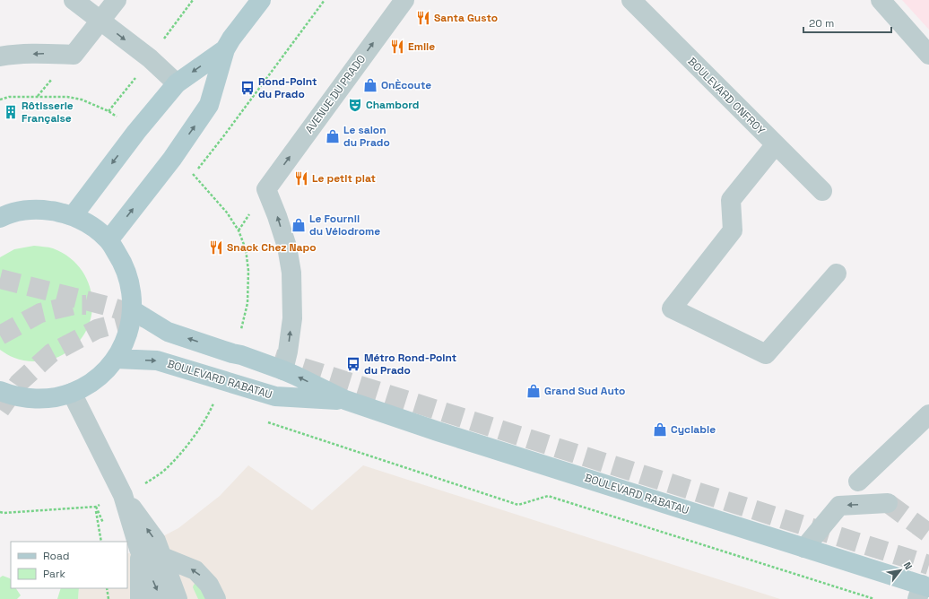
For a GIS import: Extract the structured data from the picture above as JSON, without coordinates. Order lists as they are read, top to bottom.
{
  "streets": {
    "main road": ["BOULEVARD RABATAU"],
    "street": ["AVENUE DU PRADO", "BOULEVARD ONFROY"]
  },
  "crossings": [
    ["AVENUE DU PRADO", "BOULEVARD RABATAU"]
  ],
  "one_way": ["AVENUE DU PRADO"],
  "places": {
    "restaurant": [
      "Santa Gusto",
      "Emile",
      "Le petit plat",
      "Snack Chez Napo"
    ],
    "shop": [
      "OnÈcoute",
      "Le salon du Prado",
      "Le Fournil du Vélodrome",
      "Grand Sud Auto",
      "Cyclable"
    ],
    "bus stop": ["Rond-Point du Prado", "Métro Rond-Point du Prado"],
    "theatre": ["Chambord"],
    "building": ["Rôtisserie Française"]
  },
  "legend": ["Road", "Park"],
  "scale_bar": "20 m",
  "north": "top right"
}
